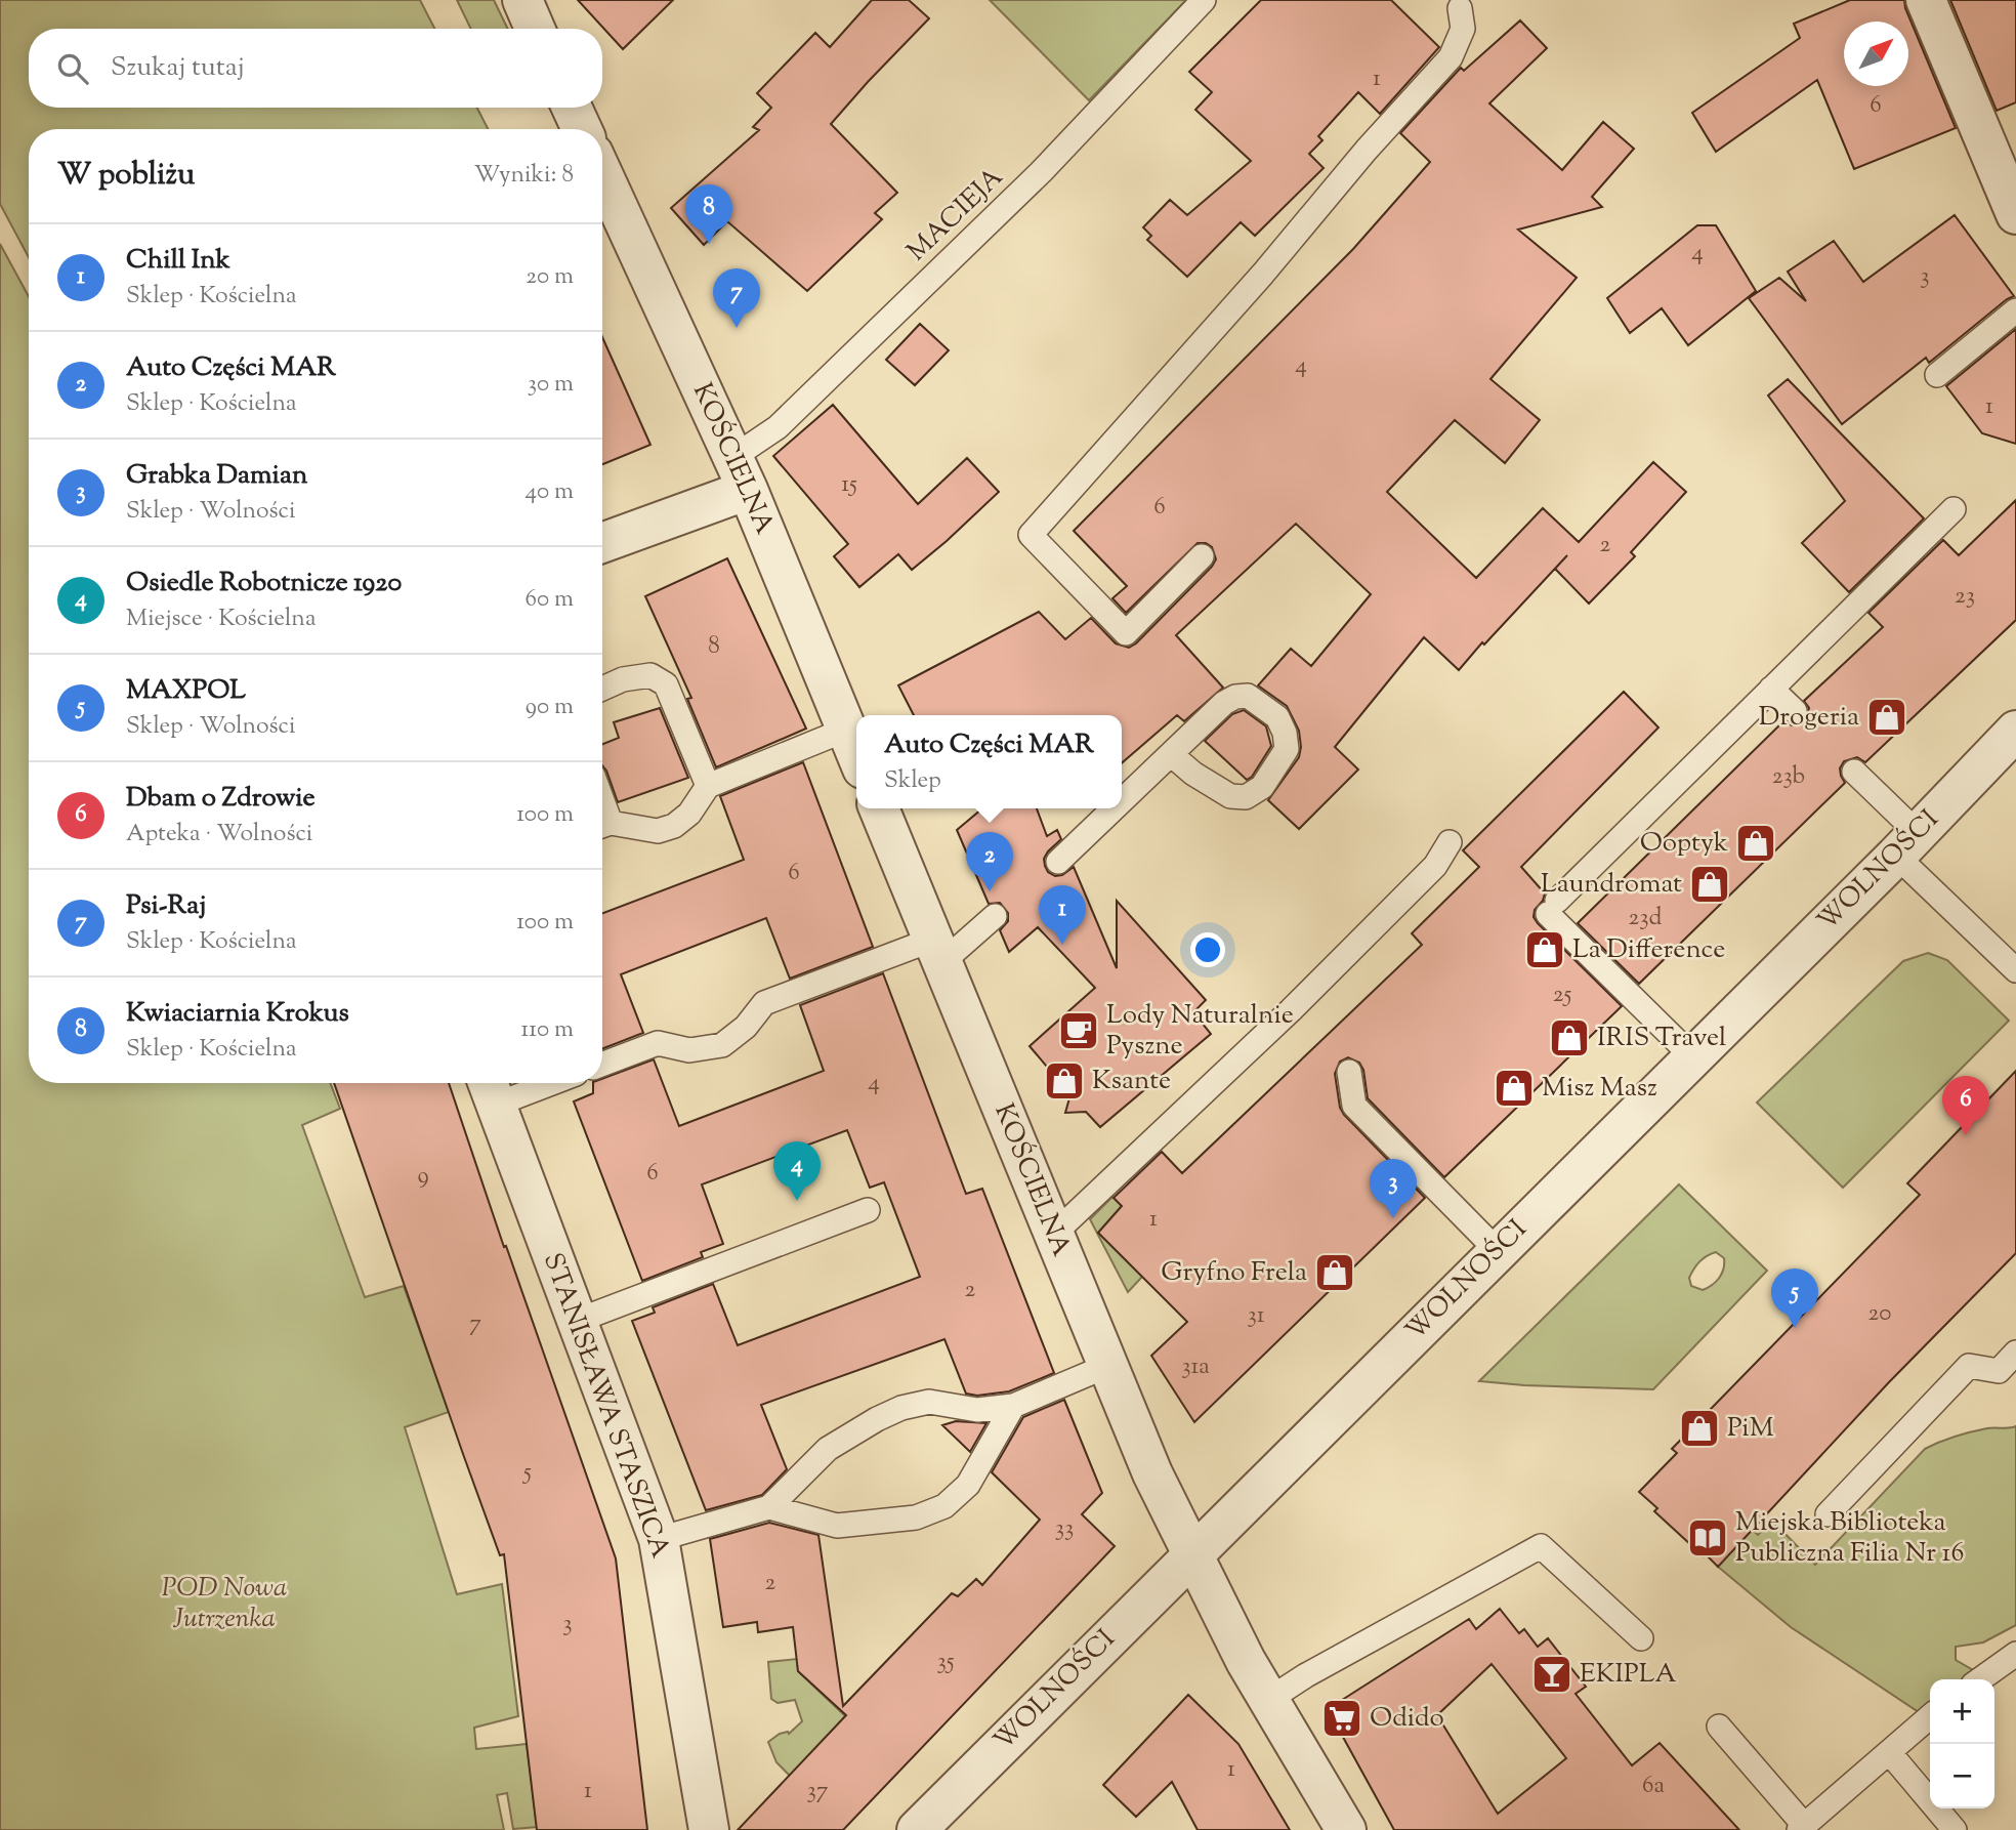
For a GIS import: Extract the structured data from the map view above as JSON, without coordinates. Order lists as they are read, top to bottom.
{
  "streets": {
    "street": ["KOŚCIELNA", "WOLNOŚCI", "STANISŁAWA STASZICA"],
    "lane": ["MACIEJA"]
  },
  "crossings": [
    ["MACIEJA", "KOŚCIELNA"],
    ["KOŚCIELNA", "WOLNOŚCI"]
  ],
  "parks": ["POD Nowa Jutrzenka"],
  "places": {
    "shop": [
      "Drogeria",
      "Ooptyk",
      "Laundromat",
      "La Difference",
      "IRIS Travel",
      "Ksante",
      "Misz Masz",
      "Gryfno Frela",
      "PiM"
    ],
    "cafe": ["Lody Naturalnie Pyszne"],
    "library": ["Miejska Biblioteka Publiczna Filia Nr 16"],
    "bar": ["EKIPLA"],
    "supermarket": ["Odido"]
  },
  "house_numbers": [
    "1",
    "6",
    "4",
    "3",
    "4",
    "1",
    "15",
    "6",
    "2",
    "23",
    "8",
    "23b",
    "6",
    "23d",
    "25",
    "4",
    "6",
    "9",
    "1",
    "2",
    "20",
    "31",
    "7",
    "31a",
    "5",
    "33",
    "2",
    "3",
    "35",
    "1",
    "6a",
    "1",
    "37"
  ],
  "north": "top right",
  "page": {
    "search": "Szukaj tutaj",
    "heading": ["W pobliżu", "Wyniki: 8"],
    "pins": [
      "8",
      "7",
      "2",
      "1",
      "6",
      "4",
      "3",
      "5"
    ],
    "list": [
      {
        "mark": "1",
        "name": "Chill Ink",
        "note": "Sklep · Kościelna",
        "value": "20 m"
      },
      {
        "mark": "2",
        "name": "Auto Części MAR",
        "note": "Sklep · Kościelna",
        "value": "30 m"
      },
      {
        "mark": "3",
        "name": "Grabka Damian",
        "note": "Sklep · Wolności",
        "value": "40 m"
      },
      {
        "mark": "4",
        "name": "Osiedle Robotnicze 1920",
        "note": "Miejsce · Kościelna",
        "value": "60 m"
      },
      {
        "mark": "5",
        "name": "MAXPOL",
        "note": "Sklep · Wolności",
        "value": "90 m"
      },
      {
        "mark": "6",
        "name": "Dbam o Zdrowie",
        "note": "Apteka · Wolności",
        "value": "100 m"
      },
      {
        "mark": "7",
        "name": "Psi-Raj",
        "note": "Sklep · Kościelna",
        "value": "100 m"
      },
      {
        "mark": "8",
        "name": "Kwiaciarnia Krokus",
        "note": "Sklep · Kościelna",
        "value": "110 m"
      }
    ],
    "popup": ["Auto Części MAR", "Sklep"],
    "map_buttons": ["+", "−"]
  }
}
